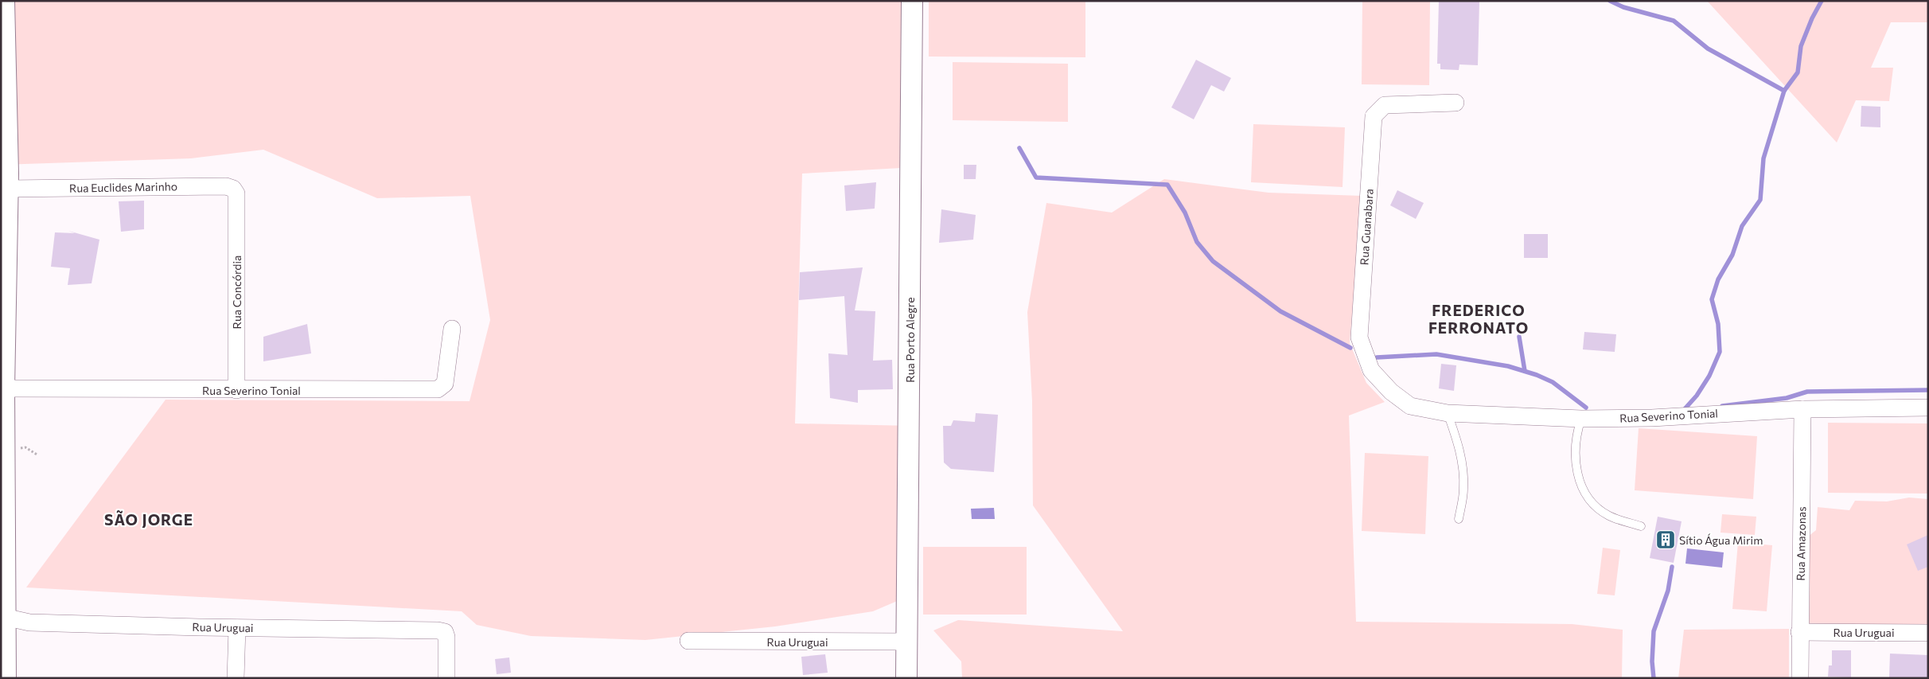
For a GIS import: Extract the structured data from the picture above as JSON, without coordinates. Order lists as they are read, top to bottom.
{
  "streets": {
    "street": [
      "Rua Euclides Marinho",
      "Rua Guanabara",
      "Rua Concórdia",
      "Rua Porto Alegre",
      "Rua Severino Tonial",
      "Rua Amazonas",
      "Rua Uruguai"
    ]
  },
  "crossings": [
    ["Rua Euclides Marinho", "Rua Concórdia"],
    ["Rua Guanabara", "Rua Severino Tonial"],
    ["Rua Concórdia", "Rua Severino Tonial"],
    ["Rua Porto Alegre", "Rua Uruguai"],
    ["Rua Severino Tonial", "Rua Amazonas"],
    ["Rua Amazonas", "Rua Uruguai"]
  ],
  "districts": ["FREDERICO FERRONATO", "SÃO JORGE"],
  "places": {
    "building": ["Sítio Água Mirim"]
  }
}
